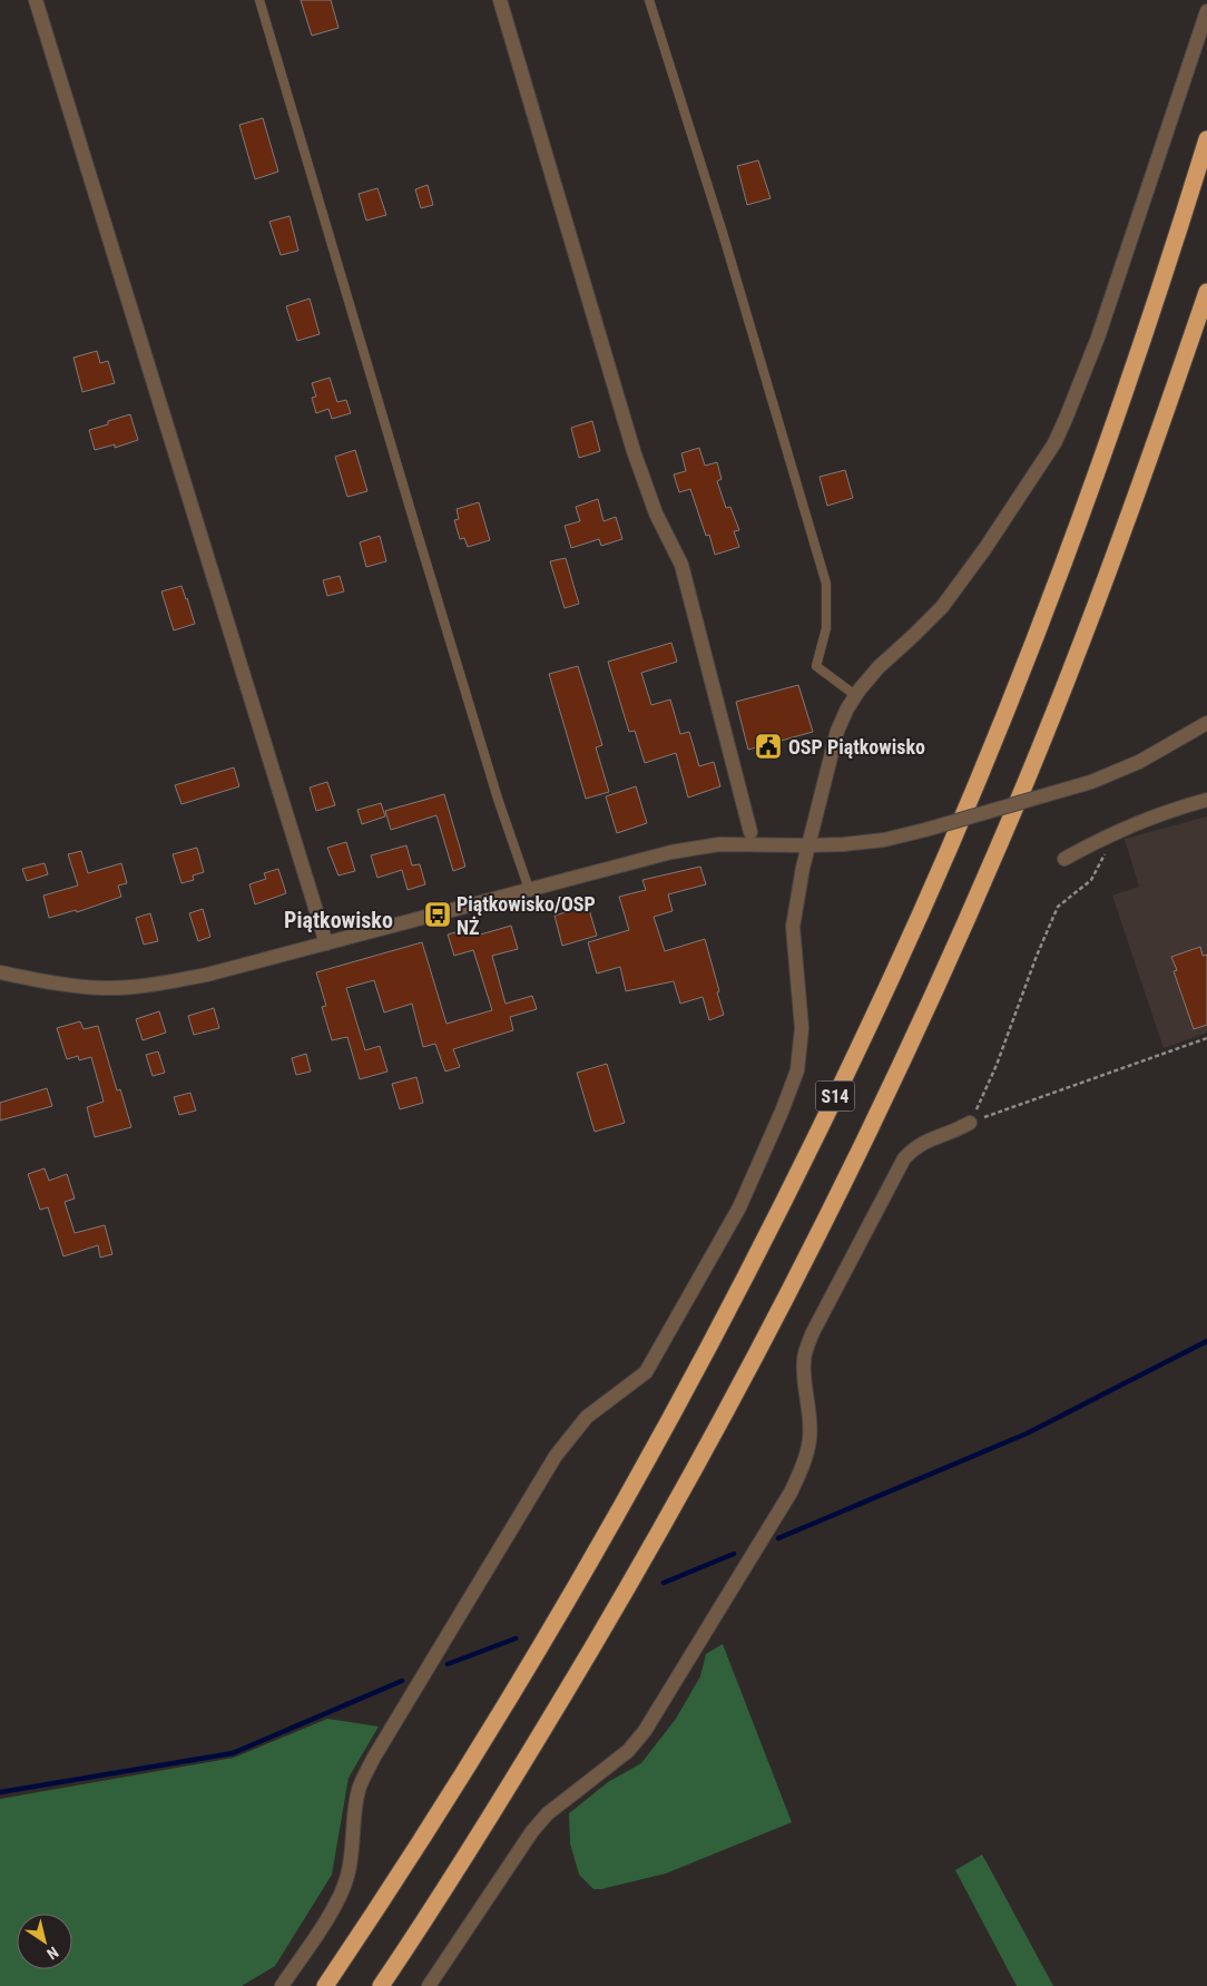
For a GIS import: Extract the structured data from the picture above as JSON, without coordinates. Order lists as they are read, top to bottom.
{
  "streets": {
    "highway": ["S14"]
  },
  "districts": ["Piątkowisko"],
  "places": {
    "public building": ["OSP Piątkowisko"],
    "bus stop": ["Piątkowisko/OSP NŻ"]
  },
  "north": "bottom right"
}
